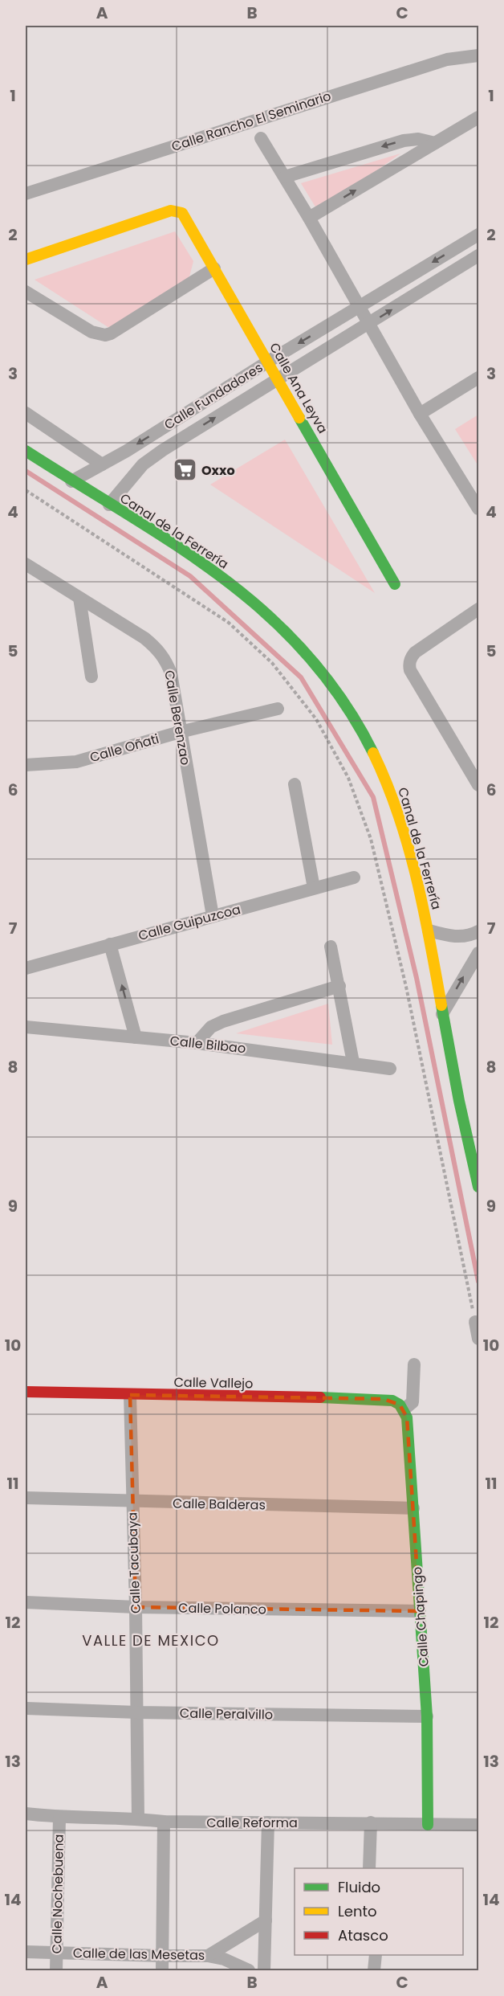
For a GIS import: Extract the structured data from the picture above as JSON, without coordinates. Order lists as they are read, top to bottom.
{
  "streets": {
    "street": [
      "Calle Rancho El Seminario",
      "Calle Ana Leyva",
      "Calle Fundadores",
      "Canal de la Ferrería",
      "Calle Berenzao",
      "Calle Oñati",
      "Calle Guipuzcoa",
      "Calle Bilbao",
      "Calle Vallejo",
      "Calle Balderas",
      "Calle Tacubaya",
      "Calle Polanco",
      "Calle Chapingo",
      "Calle Peralvillo",
      "Calle Reforma",
      "Calle Nochebuena",
      "Calle de las Mesetas"
    ]
  },
  "crossings": [
    ["Calle Ana Leyva", "Calle Fundadores"],
    ["Calle Fundadores", "Canal de la Ferrería"],
    ["Calle Berenzao", "Calle Oñati"],
    ["Calle Berenzao", "Calle Guipuzcoa"],
    ["Calle Vallejo", "Calle Tacubaya"],
    ["Calle Vallejo", "Calle Chapingo"],
    ["Calle Balderas", "Calle Tacubaya"],
    ["Calle Balderas", "Calle Chapingo"],
    ["Calle Tacubaya", "Calle Polanco"],
    ["Calle Tacubaya", "Calle Peralvillo"],
    ["Calle Tacubaya", "Calle Reforma"],
    ["Calle Polanco", "Calle Chapingo"],
    ["Calle Chapingo", "Calle Peralvillo"],
    ["Calle Chapingo", "Calle Reforma"],
    ["Calle Reforma", "Calle Nochebuena"],
    ["Calle Nochebuena", "Calle de las Mesetas"]
  ],
  "districts": ["VALLE DE MEXICO"],
  "places": {
    "supermarket": ["Oxxo"]
  },
  "legend": ["Fluido", "Lento", "Atasco"],
  "grid": {
    "columns": ["A", "B", "C"],
    "rows": [
      "1",
      "2",
      "3",
      "4",
      "5",
      "6",
      "7",
      "8",
      "9",
      "10",
      "11",
      "12",
      "13",
      "14"
    ]
  }
}
